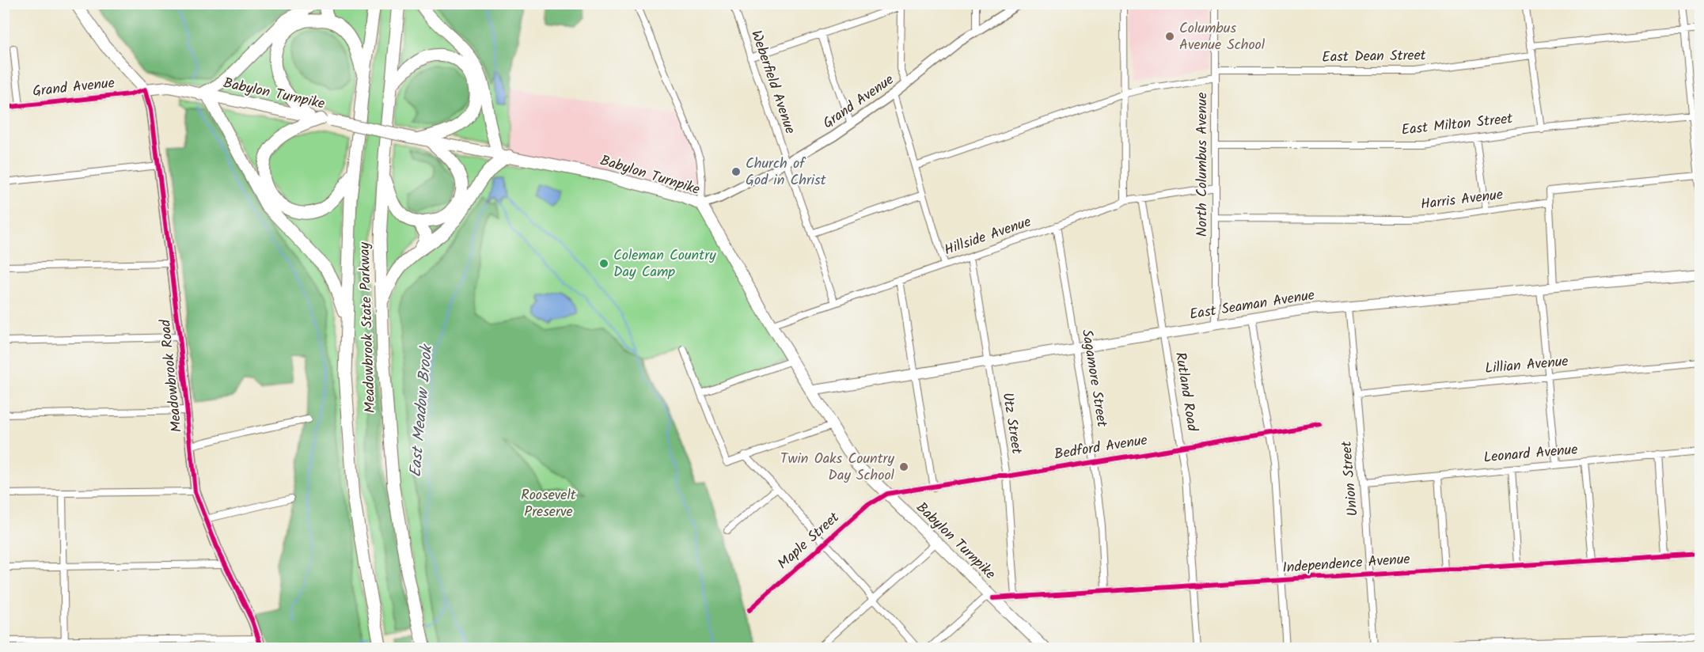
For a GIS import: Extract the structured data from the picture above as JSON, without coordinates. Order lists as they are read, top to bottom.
{
  "streets": {
    "highway": ["Meadowbrook State Parkway"],
    "main road": ["Babylon Turnpike", "East Seaman Avenue"],
    "street": [
      "East Dean Street",
      "Weberfield Avenue",
      "Grand Avenue",
      "East Milton Street",
      "North Columbus Avenue",
      "Harris Avenue",
      "Hillside Avenue",
      "Lillian Avenue",
      "Meadowbrook Road",
      "Sagamore Street",
      "Rutland Road",
      "Utz Street",
      "Bedford Avenue",
      "Leonard Avenue",
      "Union Street",
      "Maple Street",
      "Independence Avenue"
    ]
  },
  "crossings": [
    ["East Dean Street", "North Columbus Avenue"],
    ["Weberfield Avenue", "Grand Avenue"],
    ["Weberfield Avenue", "Hillside Avenue"],
    ["Grand Avenue", "Babylon Turnpike"],
    ["Grand Avenue", "Meadowbrook Road"],
    ["Babylon Turnpike", "Hillside Avenue"],
    ["Babylon Turnpike", "East Seaman Avenue"],
    ["Babylon Turnpike", "Meadowbrook Road"],
    ["Babylon Turnpike", "Bedford Avenue"],
    ["Babylon Turnpike", "Maple Street"],
    ["Babylon Turnpike", "Independence Avenue"],
    ["East Milton Street", "North Columbus Avenue"],
    ["North Columbus Avenue", "Harris Avenue"],
    ["North Columbus Avenue", "Hillside Avenue"],
    ["North Columbus Avenue", "East Seaman Avenue"],
    ["Hillside Avenue", "Sagamore Street"],
    ["Hillside Avenue", "Rutland Road"],
    ["Hillside Avenue", "Utz Street"],
    ["East Seaman Avenue", "Sagamore Street"],
    ["East Seaman Avenue", "Rutland Road"],
    ["East Seaman Avenue", "Utz Street"],
    ["East Seaman Avenue", "Union Street"],
    ["Lillian Avenue", "Union Street"],
    ["Sagamore Street", "Bedford Avenue"],
    ["Sagamore Street", "Independence Avenue"],
    ["Rutland Road", "Bedford Avenue"],
    ["Rutland Road", "Independence Avenue"],
    ["Utz Street", "Bedford Avenue"],
    ["Utz Street", "Independence Avenue"],
    ["Bedford Avenue", "Maple Street"],
    ["Leonard Avenue", "Union Street"],
    ["Union Street", "Independence Avenue"]
  ],
  "water": ["East Meadow Brook"],
  "parks": ["Roosevelt Preserve"],
  "places": [
    "Columbus Avenue School",
    "Church of God in Christ",
    "Coleman Country Day Camp",
    "Twin Oaks Country Day School"
  ]
}
